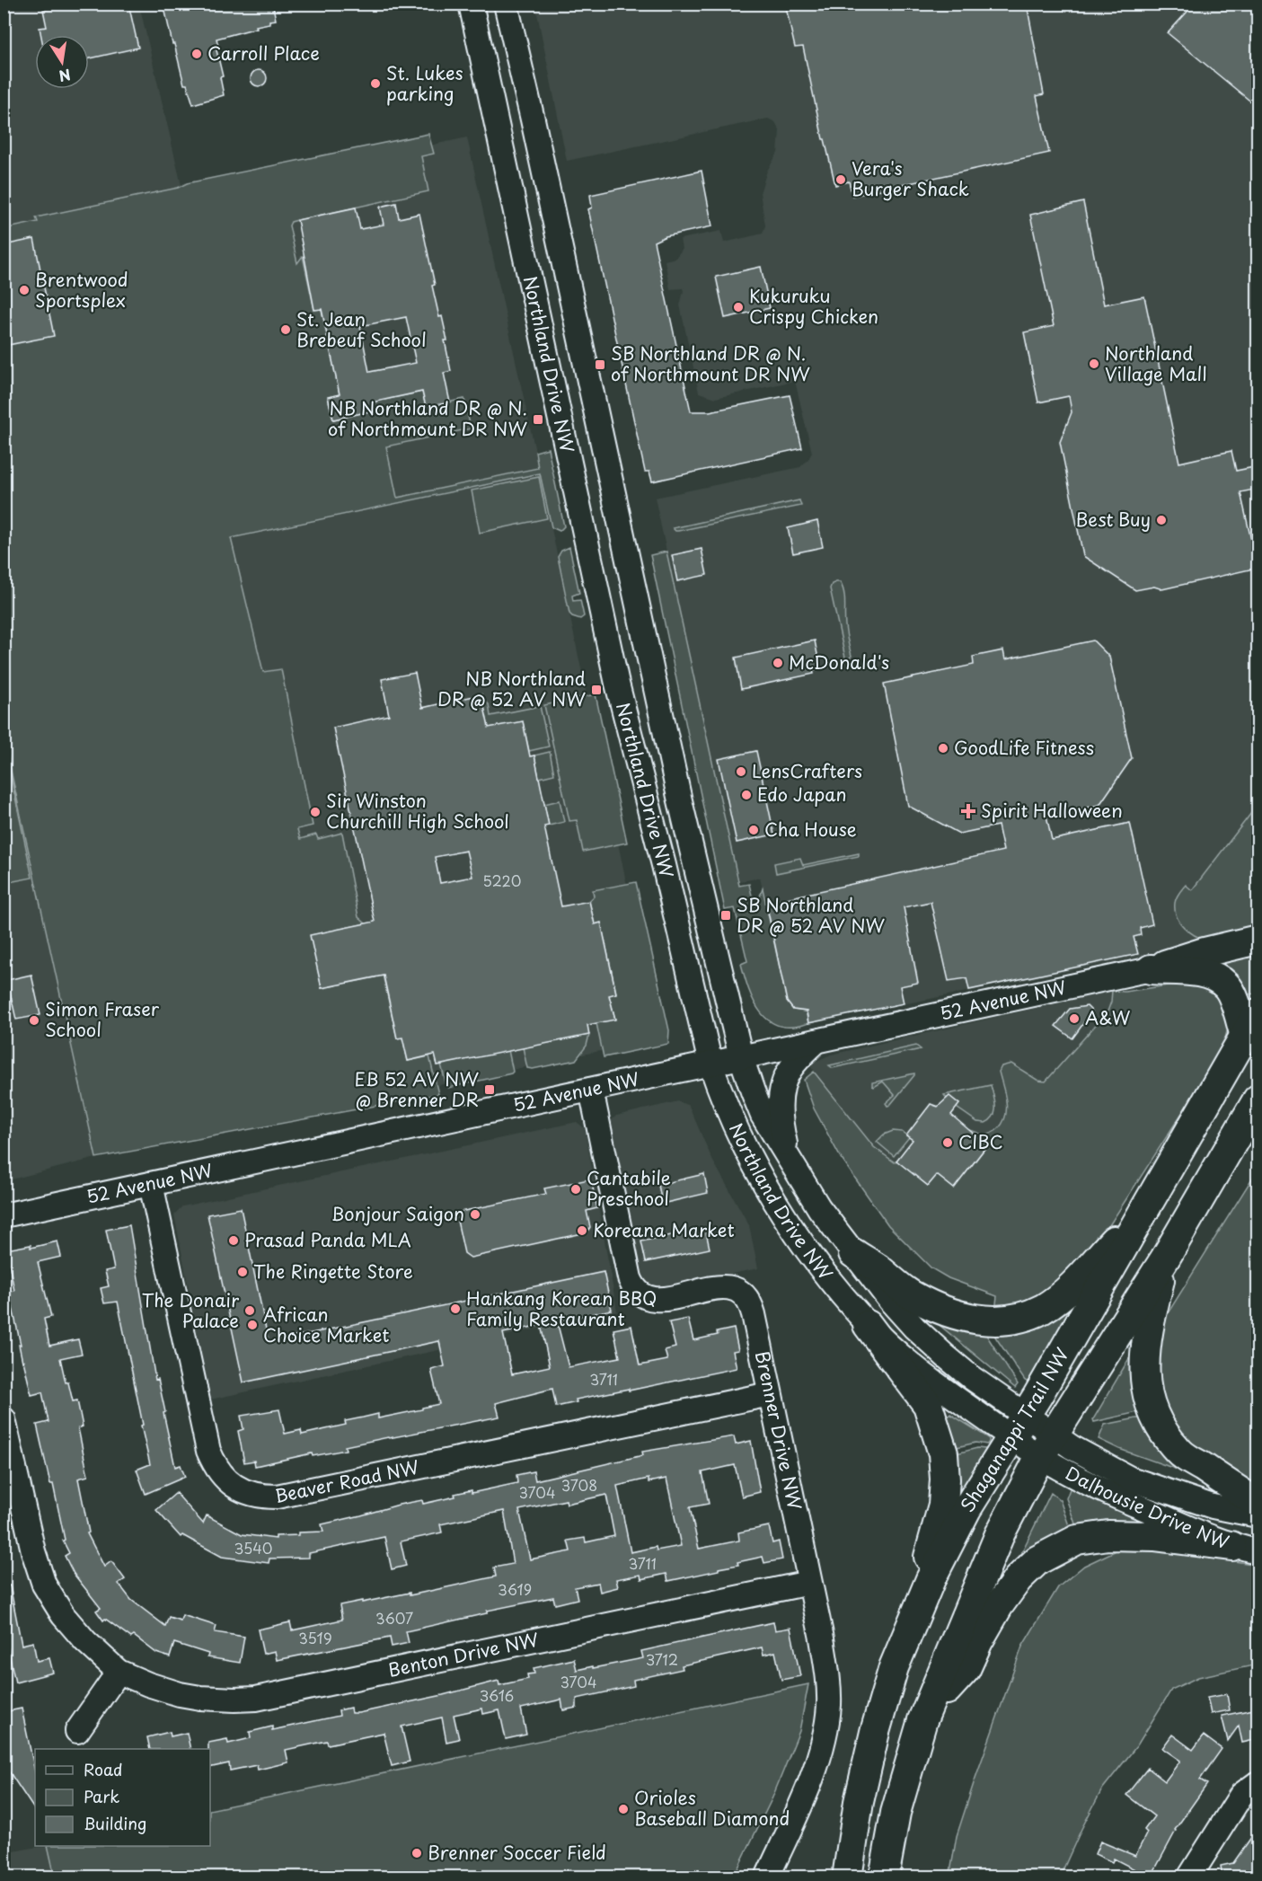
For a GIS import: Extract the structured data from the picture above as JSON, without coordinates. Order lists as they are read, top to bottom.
{
  "streets": {
    "main road": ["Shaganappi Trail NW"],
    "street": [
      "Northland Drive NW",
      "52 Avenue NW",
      "Brenner Drive NW",
      "Beaver Road NW",
      "Dalhousie Drive NW",
      "Benton Drive NW"
    ]
  },
  "crossings": [
    ["Northland Drive NW", "52 Avenue NW"],
    ["Northland Drive NW", "Shaganappi Trail NW"],
    ["Northland Drive NW", "Dalhousie Drive NW"],
    ["52 Avenue NW", "Brenner Drive NW"],
    ["52 Avenue NW", "Beaver Road NW"],
    ["Shaganappi Trail NW", "Dalhousie Drive NW"],
    ["Brenner Drive NW", "Beaver Road NW"],
    ["Brenner Drive NW", "Benton Drive NW"]
  ],
  "places": {
    "other": [
      "Carroll Place",
      "St. Lukes parking",
      "Vera's Burger Shack",
      "Brentwood Sportsplex",
      "Kukuruku Crispy Chicken",
      "St. Jean Brebeuf School",
      "Northland Village Mall",
      "Best Buy",
      "McDonald's",
      "GoodLife Fitness",
      "LensCrafters",
      "Edo Japan",
      "Sir Winston Churchill High School",
      "Cha House",
      "A&W",
      "Simon Fraser School",
      "CIBC",
      "Cantabile Preschool",
      "Bonjour Saigon",
      "Koreana Market",
      "Prasad Panda MLA",
      "The Ringette Store",
      "Hankang Korean BBQ Family Restaurant",
      "The Donair Palace",
      "African Choice Market",
      "Orioles Baseball Diamond",
      "Brenner Soccer Field"
    ],
    "transit": [
      "SB Northland DR @ N. of Northmount DR NW",
      "NB Northland DR @ N. of Northmount DR NW",
      "NB Northland DR @ 52 AV NW",
      "SB Northland DR @ 52 AV NW",
      "EB 52 AV NW @ Brenner DR"
    ],
    "health": ["Spirit Halloween"]
  },
  "house_numbers": [
    "5220",
    "3711",
    "3708",
    "3704",
    "3540",
    "3711",
    "3619",
    "3607",
    "3519",
    "3712",
    "3704",
    "3616"
  ],
  "legend": ["Road", "Park", "Building"],
  "north": "bottom"
}
